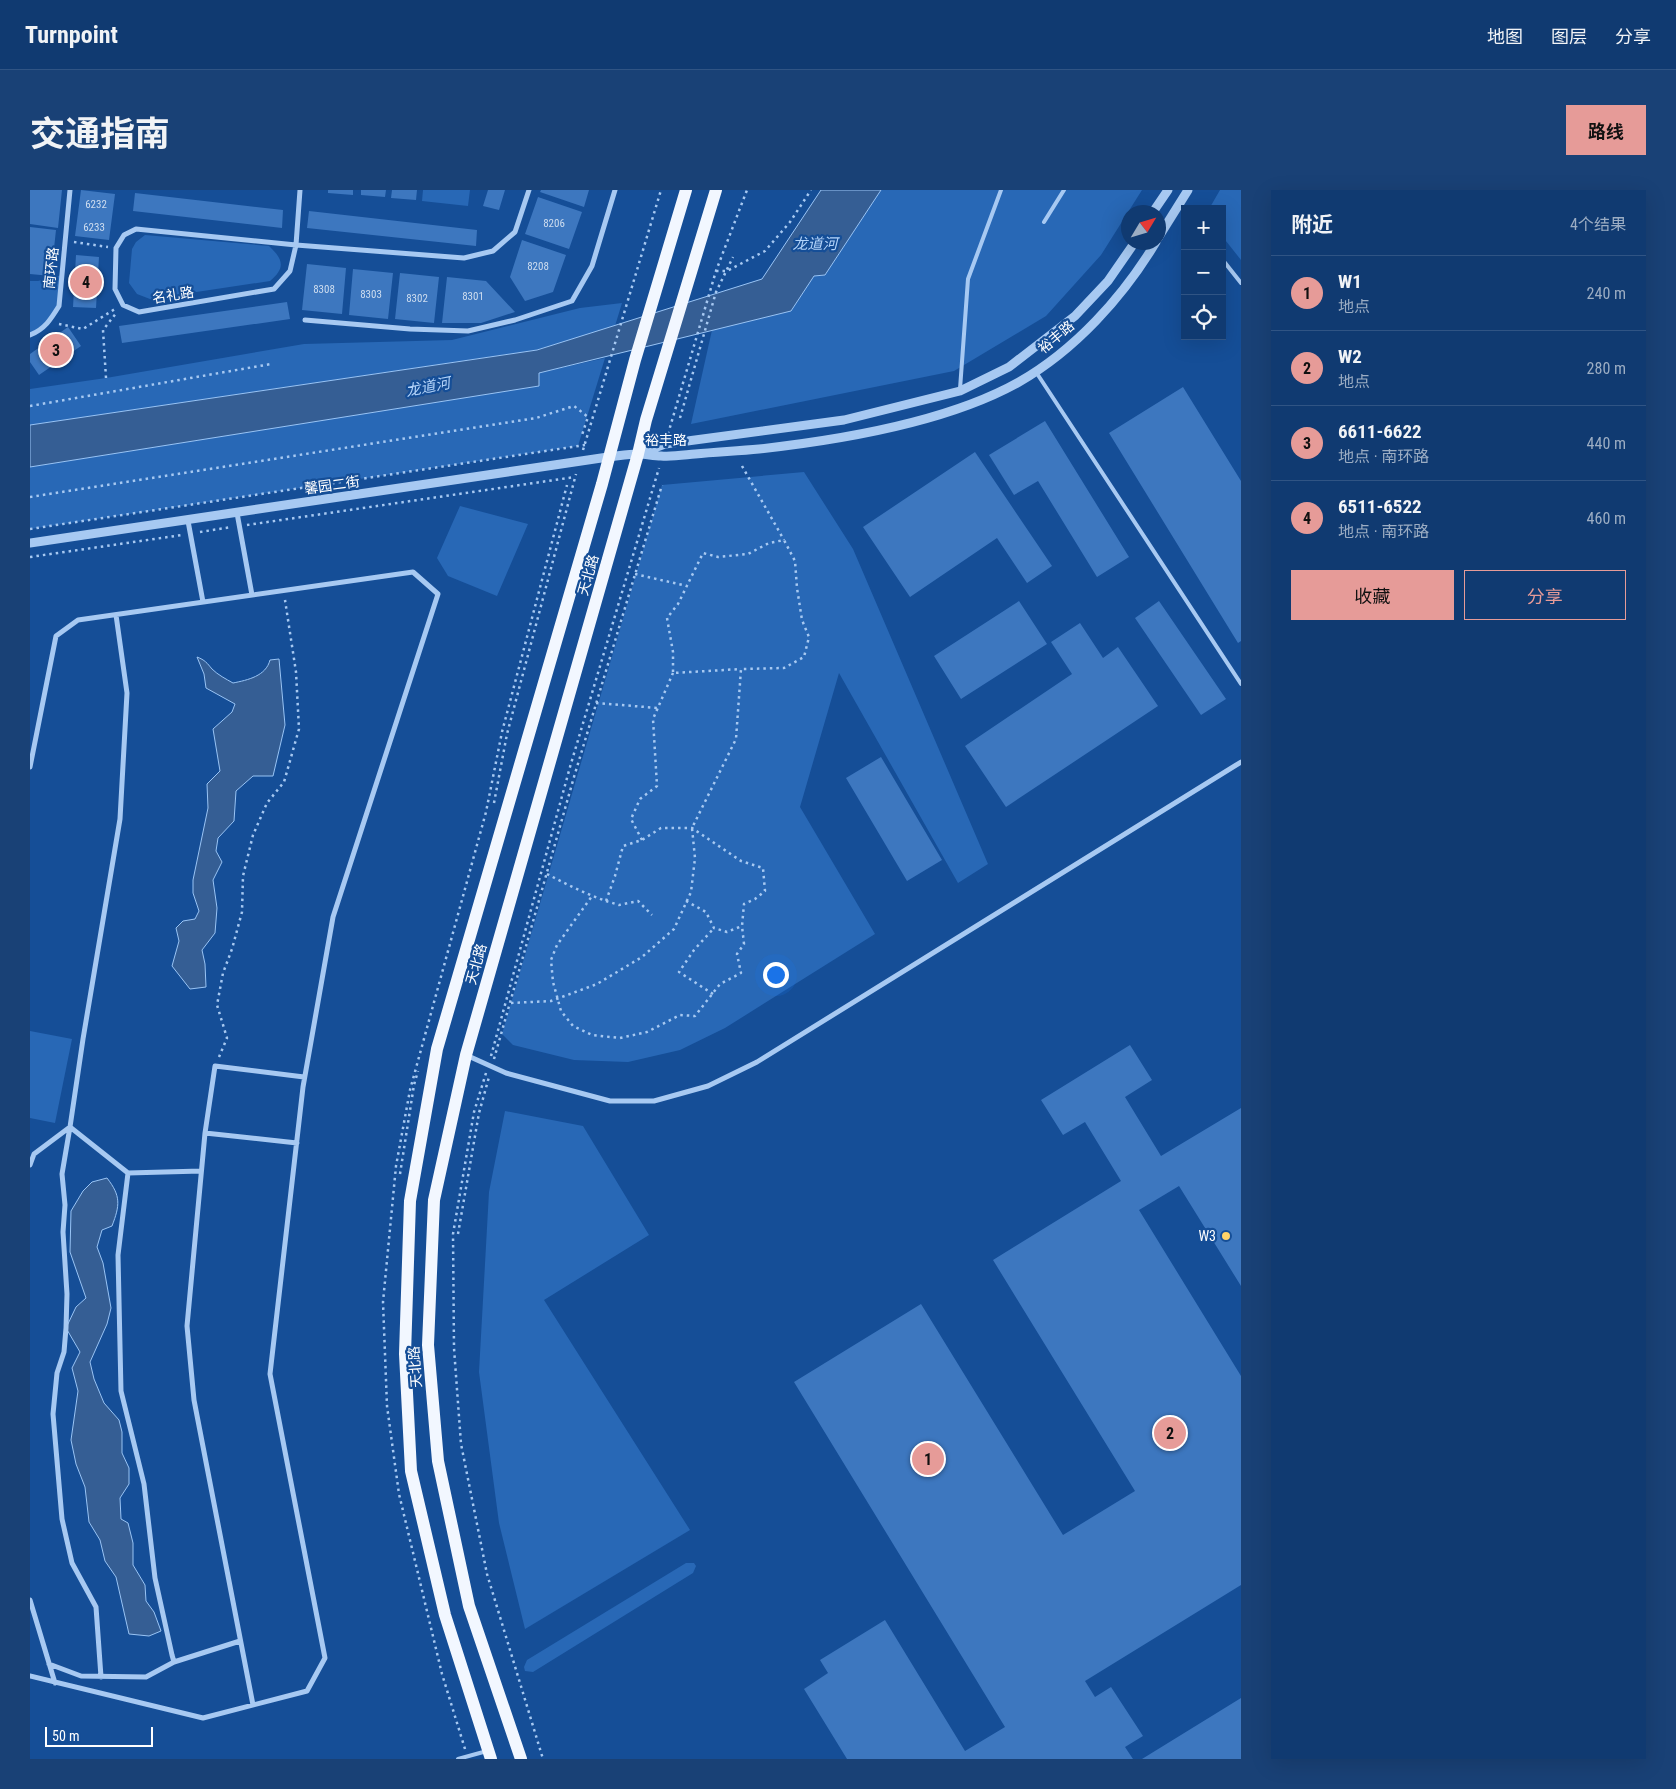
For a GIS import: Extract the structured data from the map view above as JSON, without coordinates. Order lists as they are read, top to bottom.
{
  "streets": {
    "main road": ["天北路"],
    "street": [
      "南环路",
      "名礼路",
      "裕丰路",
      "馨园二街"
    ]
  },
  "crossings": [
    ["裕丰路", "馨园二街"],
    ["裕丰路", "天北路"],
    ["馨园二街", "天北路"]
  ],
  "water": ["龙道河"],
  "places": ["W3"],
  "house_numbers": [
    "6232",
    "8206",
    "6233",
    "8208",
    "8308",
    "8303",
    "8301",
    "8302"
  ],
  "scale_bar": "50 m",
  "north": "top right",
  "page": {
    "header": "Turnpoint",
    "nav": ["地图", "图层", "分享"],
    "title": "交通指南",
    "buttons": [
      "路线",
      ["收藏", "分享"]
    ],
    "heading": ["附近", "4个结果"],
    "map_buttons": ["+", "−"],
    "list": [
      {
        "mark": "1",
        "name": "W1",
        "note": "地点",
        "value": "240 m"
      },
      {
        "mark": "2",
        "name": "W2",
        "note": "地点",
        "value": "280 m"
      },
      {
        "mark": "3",
        "name": "6611-6622",
        "note": "地点 · 南环路",
        "value": "440 m"
      },
      {
        "mark": "4",
        "name": "6511-6522",
        "note": "地点 · 南环路",
        "value": "460 m"
      }
    ],
    "pins": [
      "4",
      "3",
      "2",
      "1"
    ],
    "scale": "50 m"
  }
}
